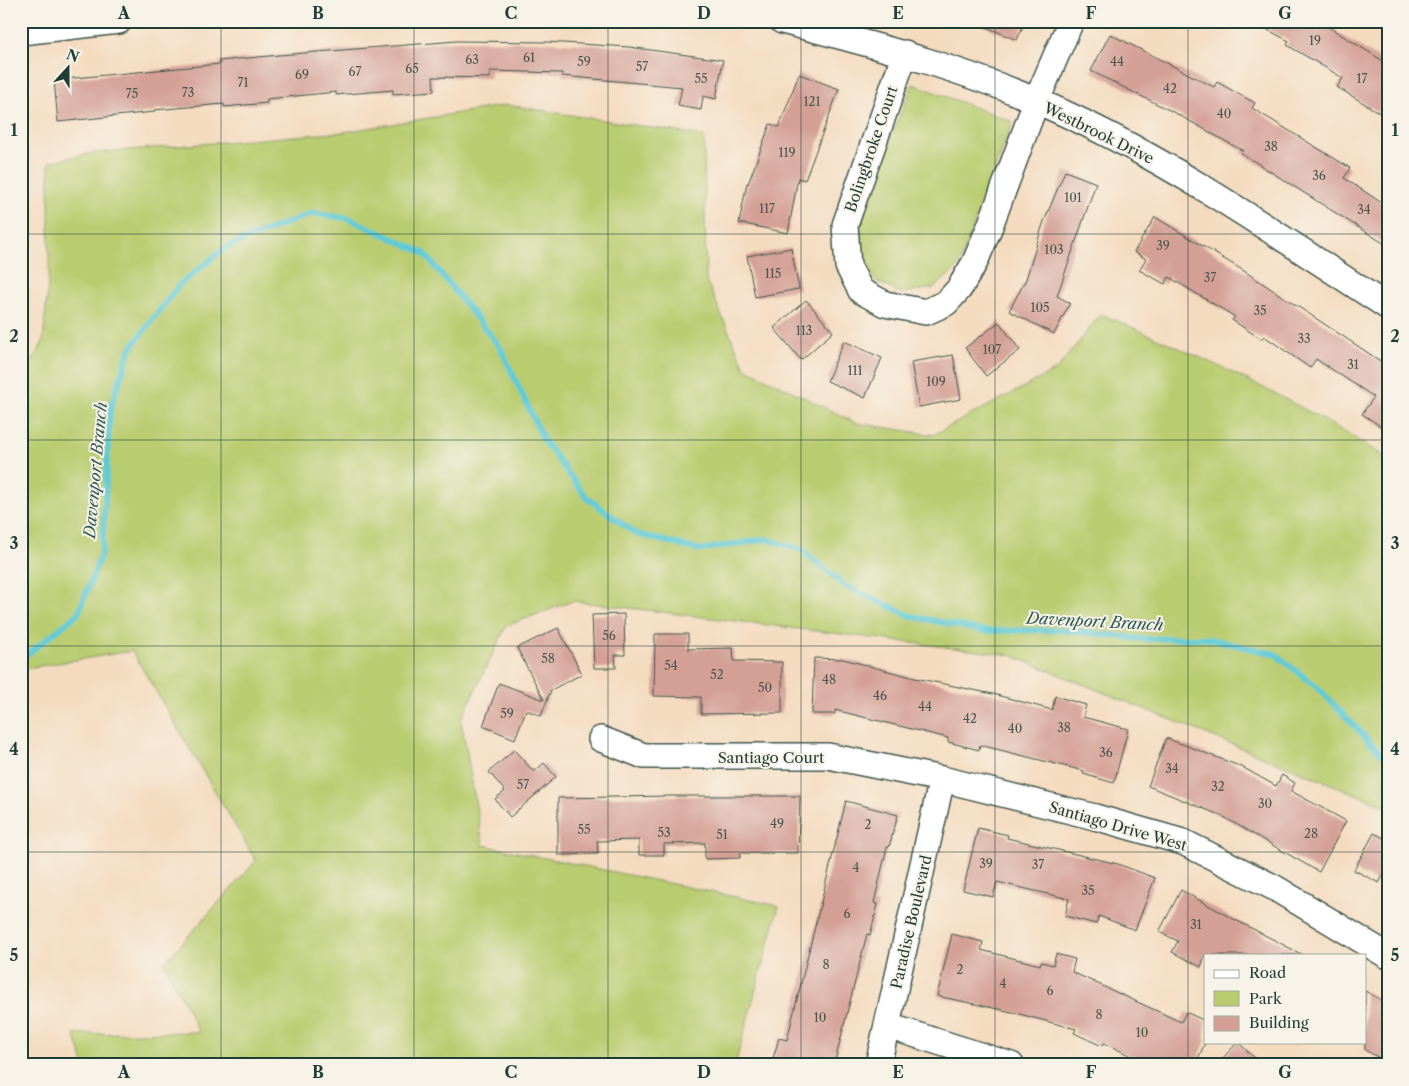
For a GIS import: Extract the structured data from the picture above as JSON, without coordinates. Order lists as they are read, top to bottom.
{
  "streets": {
    "street": [
      "Westbrook Drive",
      "Bolingbroke Court",
      "Santiago Court",
      "Santiago Drive West",
      "Paradise Boulevard"
    ]
  },
  "crossings": [
    ["Westbrook Drive", "Bolingbroke Court"],
    ["Santiago Court", "Santiago Drive West"],
    ["Santiago Court", "Paradise Boulevard"],
    ["Santiago Drive West", "Paradise Boulevard"]
  ],
  "water": ["Davenport Branch"],
  "house_numbers": [
    "19",
    "61",
    "63",
    "59",
    "44",
    "57",
    "65",
    "67",
    "69",
    "55",
    "17",
    "71",
    "42",
    "73",
    "75",
    "121",
    "40",
    "38",
    "119",
    "36",
    "101",
    "117",
    "34",
    "39",
    "103",
    "115",
    "37",
    "105",
    "35",
    "113",
    "33",
    "107",
    "31",
    "111",
    "109",
    "56",
    "58",
    "54",
    "52",
    "48",
    "50",
    "46",
    "44",
    "59",
    "42",
    "38",
    "40",
    "36",
    "34",
    "57",
    "32",
    "30",
    "49",
    "2",
    "55",
    "53",
    "28",
    "51",
    "39",
    "37",
    "4",
    "35",
    "6",
    "31",
    "8",
    "2",
    "4",
    "6",
    "8",
    "10",
    "10"
  ],
  "legend": ["Road", "Park", "Building"],
  "north": "top",
  "grid": {
    "columns": [
      "A",
      "B",
      "C",
      "D",
      "E",
      "F",
      "G"
    ],
    "rows": [
      "1",
      "2",
      "3",
      "4",
      "5"
    ]
  }
}
